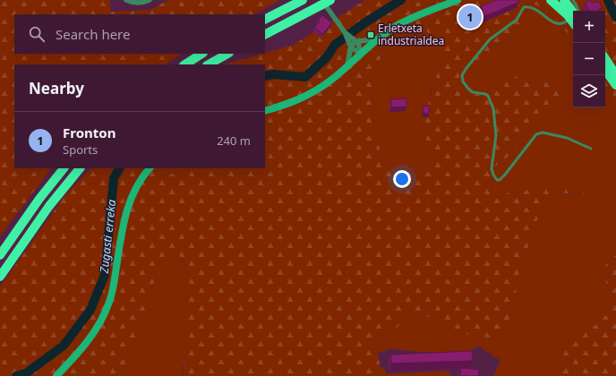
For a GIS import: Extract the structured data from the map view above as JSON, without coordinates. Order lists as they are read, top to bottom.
{
  "water": ["Zugasti erreka"],
  "places": {
    "transit": ["Erletxeta industrialdea"]
  },
  "page": {
    "pins": "1",
    "map_buttons": ["+", "−"],
    "search": "Search here",
    "heading": "Nearby",
    "list": [
      {
        "mark": "1",
        "name": "Fronton",
        "note": "Sports",
        "value": "240 m"
      }
    ]
  }
}
